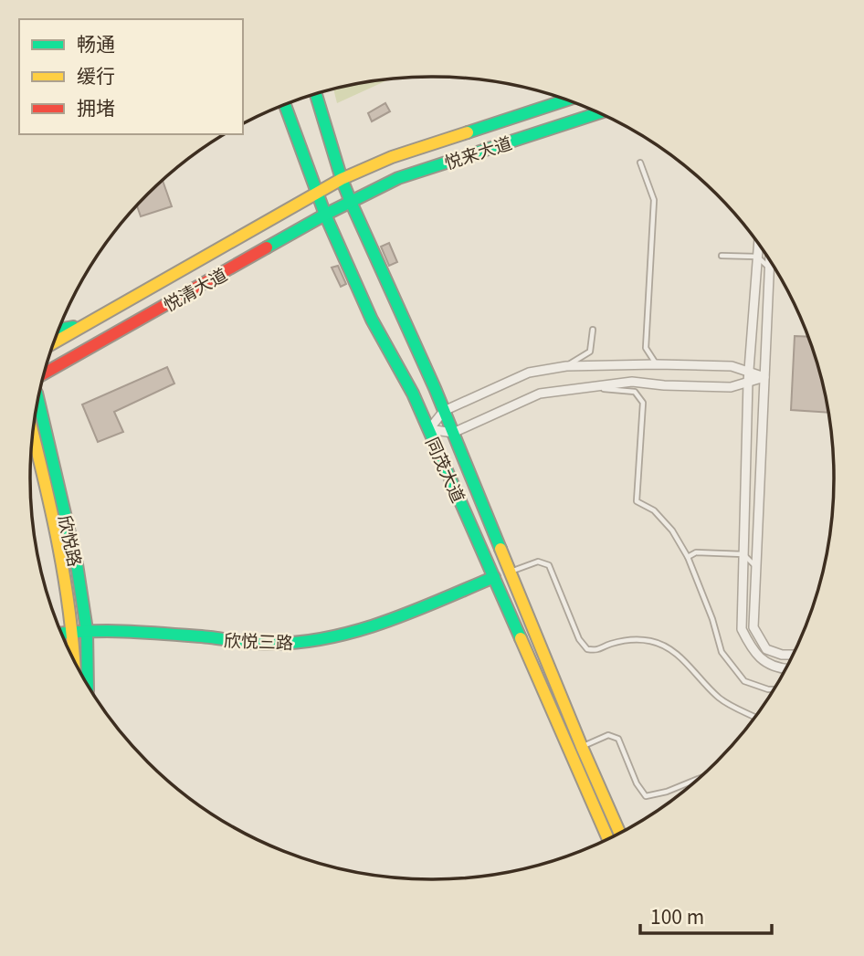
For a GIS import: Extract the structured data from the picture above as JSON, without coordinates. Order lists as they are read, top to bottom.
{
  "streets": {
    "main road": [
      "悦来大道",
      "悦清大道",
      "同茂大道",
      "欣悦路",
      "欣悦三路"
    ]
  },
  "crossings": [
    ["悦来大道", "悦清大道"],
    ["悦来大道", "同茂大道"],
    ["悦清大道", "同茂大道"],
    ["同茂大道", "欣悦三路"],
    ["欣悦路", "欣悦三路"]
  ],
  "legend": ["畅通", "缓行", "拥堵"],
  "scale_bar": "100 m"
}
